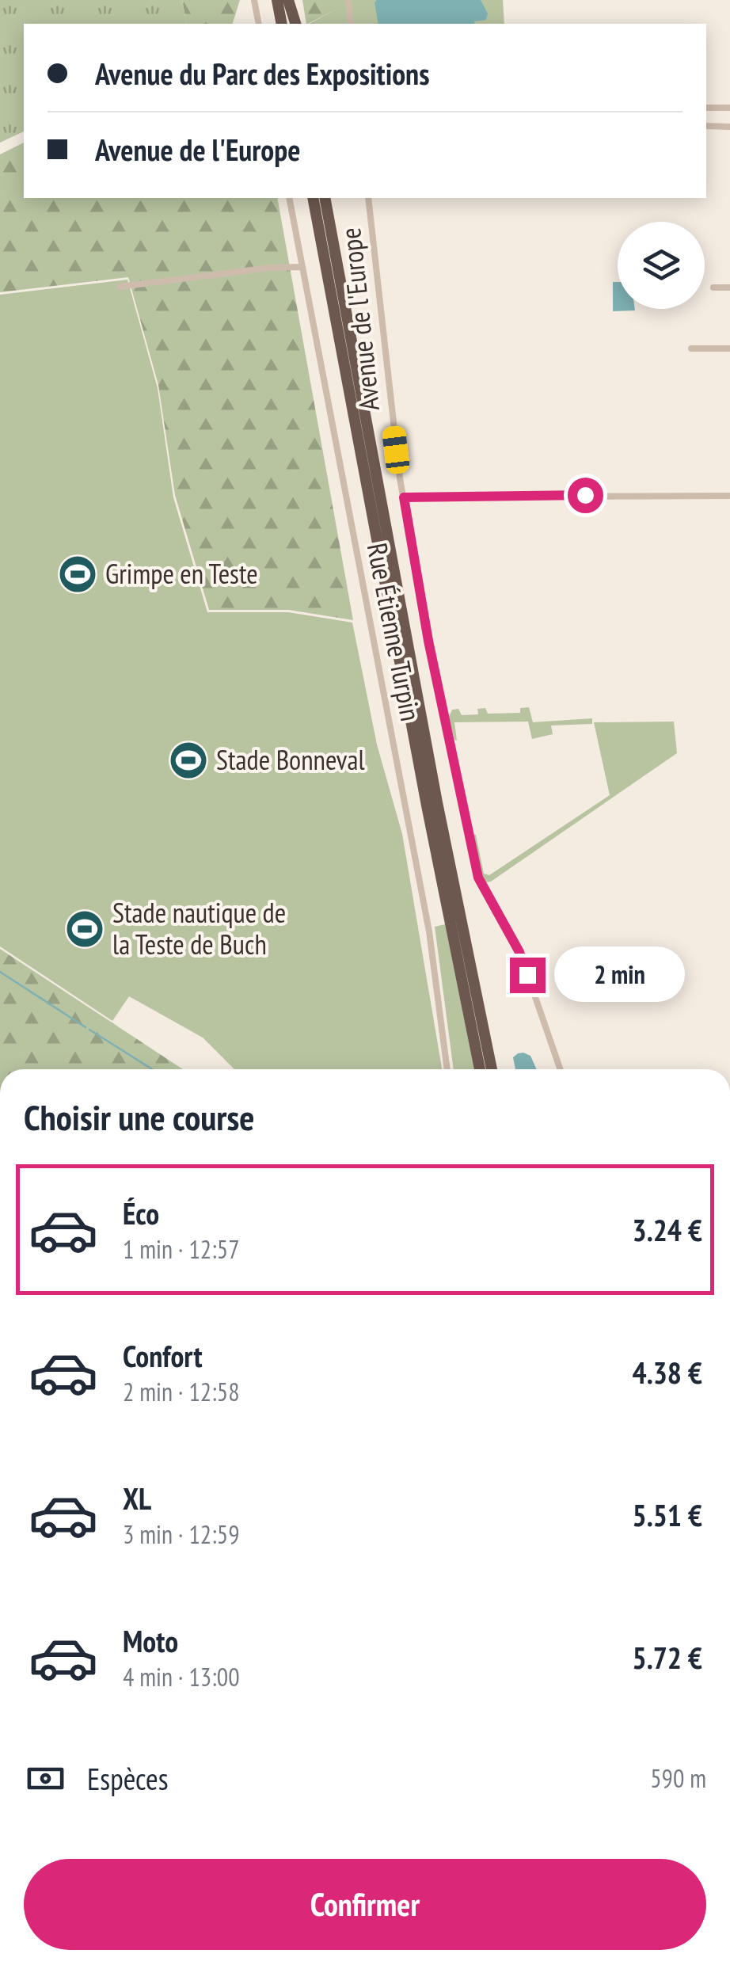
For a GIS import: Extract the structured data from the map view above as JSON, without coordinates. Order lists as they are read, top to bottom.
{
  "streets": {
    "street": ["Avenue de l'Europe", "Rue Étienne Turpin"]
  },
  "places": {
    "sports": ["Grimpe en Teste", "Stade Bonneval", "Stade nautique de la Teste de Buch"]
  },
  "page": {
    "banner": ["Avenue du Parc des Expositions", "Avenue de l'Europe"],
    "bubble": "2 min",
    "heading": "Choisir une course",
    "list": [
      {
        "name": "Éco",
        "note": "1 min · 12:57",
        "value": "3.24 €"
      },
      {
        "name": "Confort",
        "note": "2 min · 12:58",
        "value": "4.38 €"
      },
      {
        "name": "XL",
        "note": "3 min · 12:59",
        "value": "5.51 €"
      },
      {
        "name": "Moto",
        "note": "4 min · 13:00",
        "value": "5.72 €"
      }
    ],
    "pay": ["Espèces", "590 m"],
    "buttons": "Confirmer"
  }
}
